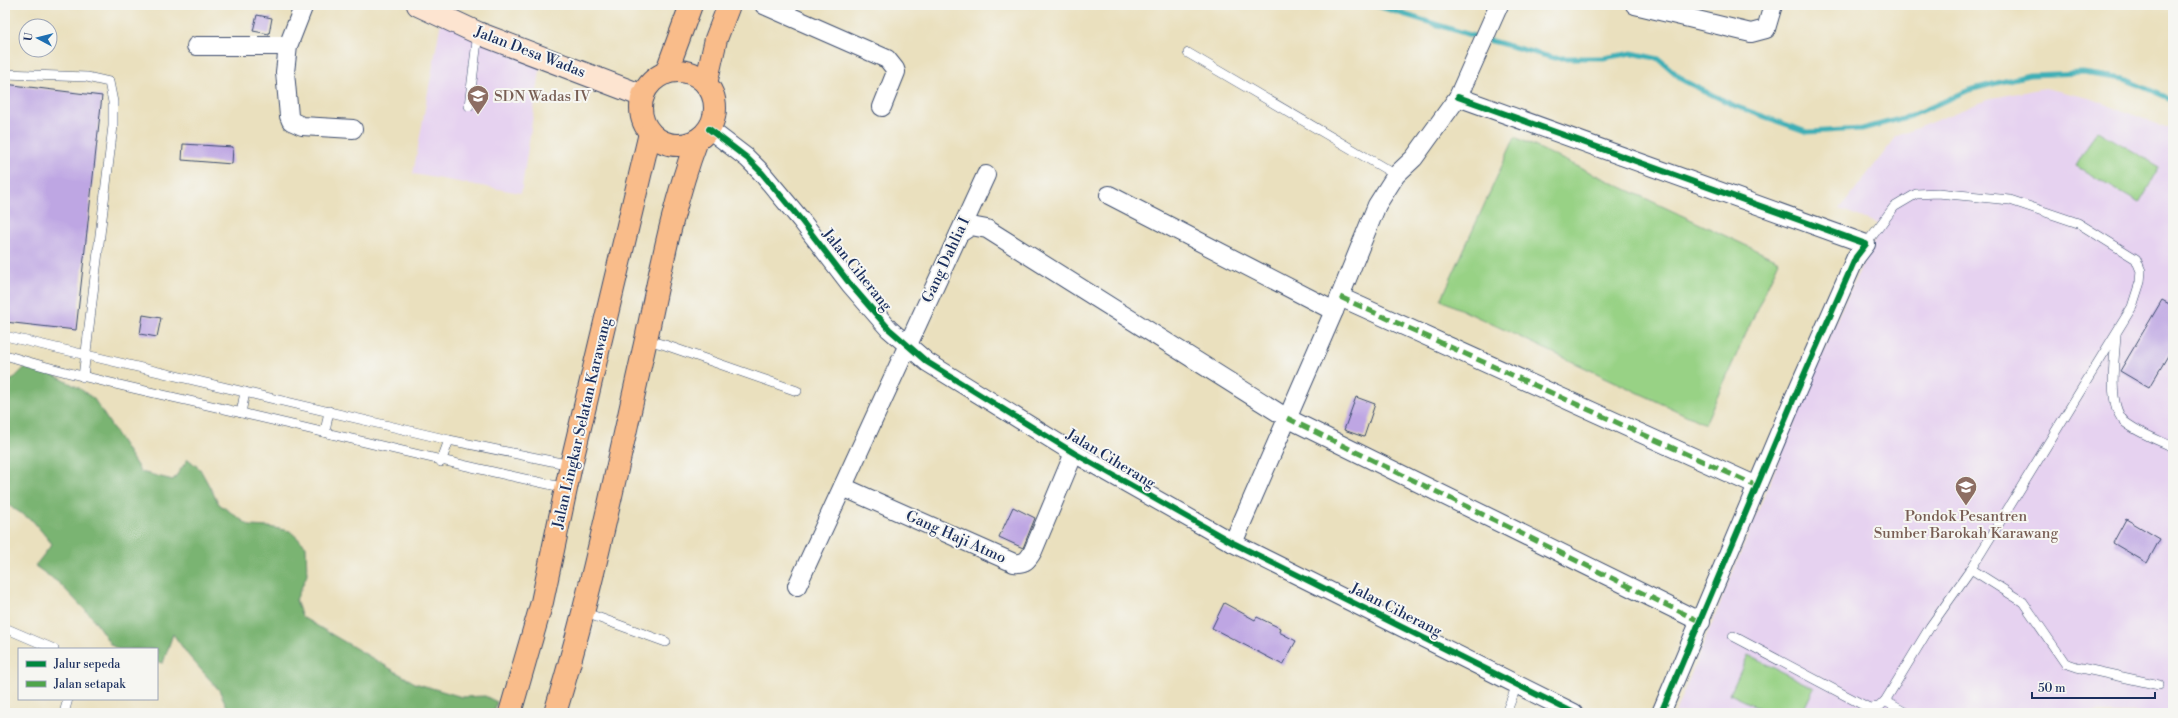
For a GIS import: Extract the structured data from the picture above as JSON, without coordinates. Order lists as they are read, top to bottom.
{
  "streets": {
    "main road": ["Jalan Desa Wadas", "Jalan Lingkar Selatan Karawang"],
    "street": ["Gang Dahlia I", "Jalan Ciherang", "Gang Haji Atmo"]
  },
  "crossings": [
    ["Jalan Desa Wadas", "Jalan Ciherang"],
    ["Jalan Desa Wadas", "Jalan Lingkar Selatan Karawang"],
    ["Gang Dahlia I", "Jalan Ciherang"],
    ["Gang Dahlia I", "Gang Haji Atmo"],
    ["Jalan Ciherang", "Jalan Lingkar Selatan Karawang"],
    ["Jalan Ciherang", "Gang Haji Atmo"]
  ],
  "places": {
    "school or university": ["SDN Wadas IV", "Pondok Pesantren Sumber Barokah Karawang"]
  },
  "legend": ["Jalur sepeda", "Jalan setapak"],
  "scale_bar": "50 m",
  "north": "left"
}
